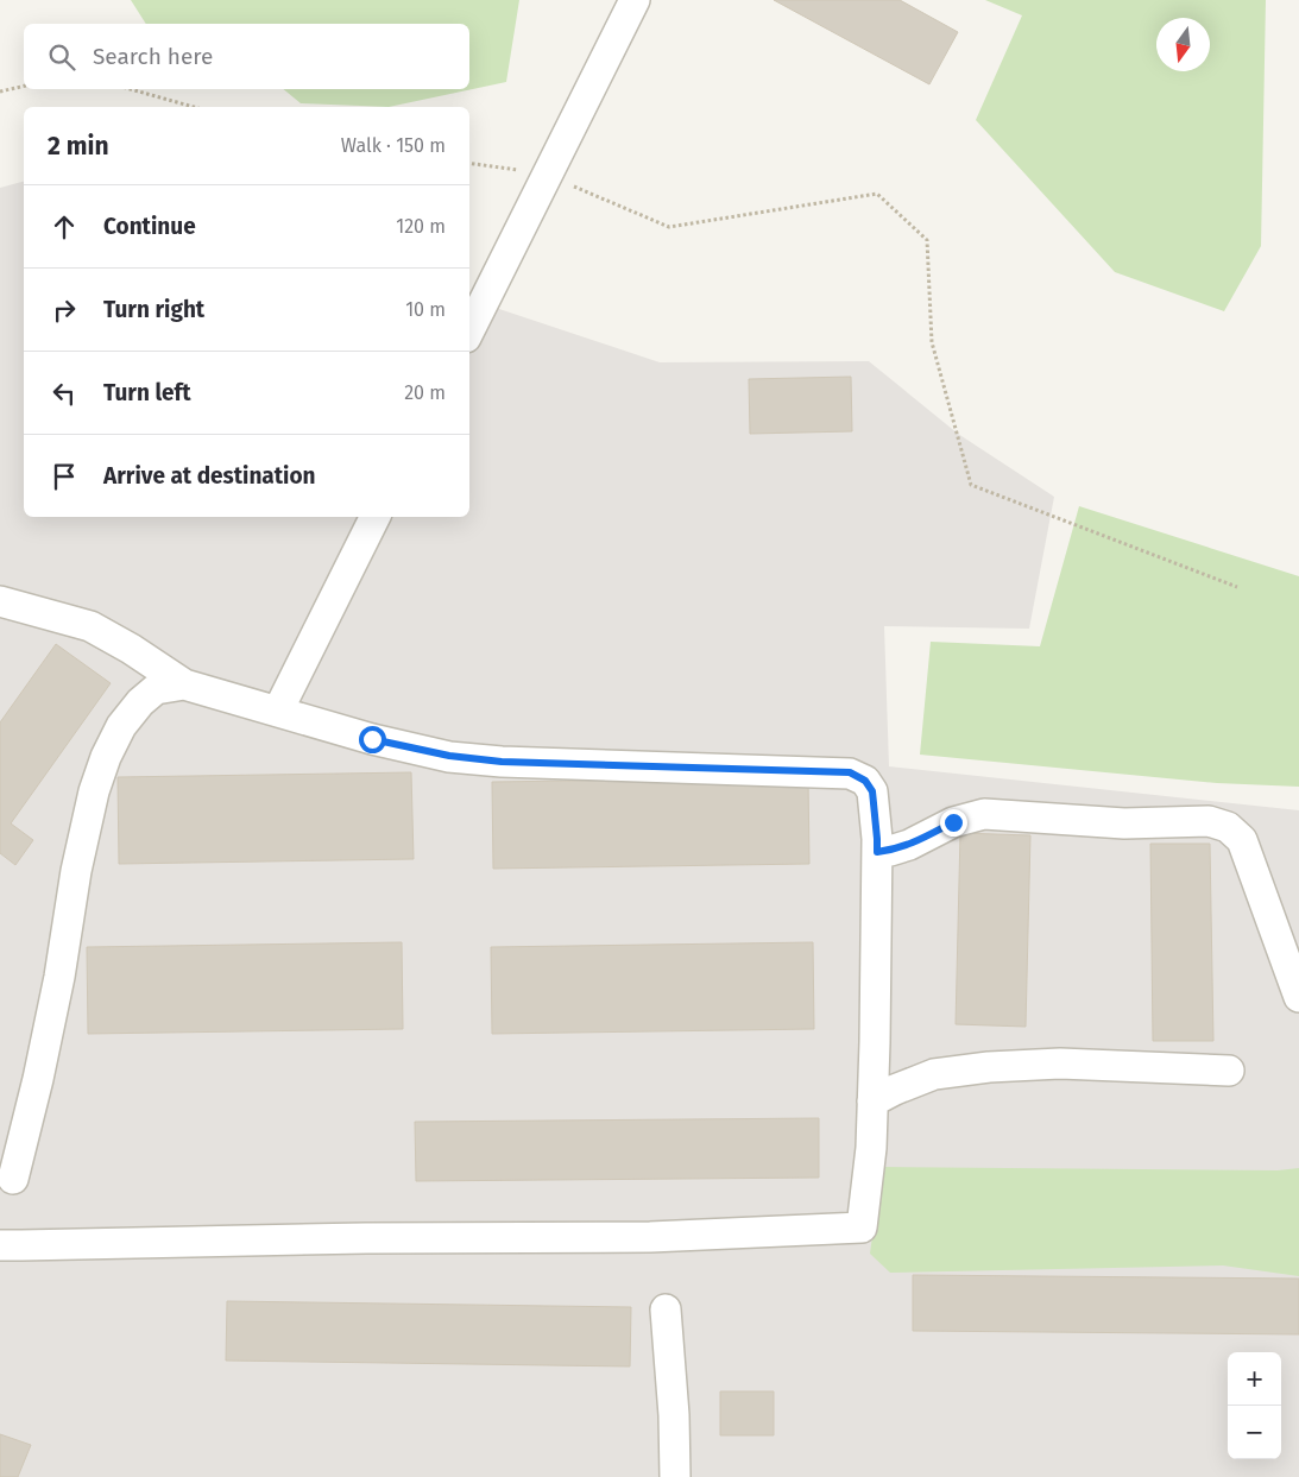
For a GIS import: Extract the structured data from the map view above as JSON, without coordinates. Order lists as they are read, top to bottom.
{
  "north": "bottom",
  "page": {
    "search": "Search here",
    "heading": ["2 min", "Walk · 150 m"],
    "list": [
      ["Continue", "120 m"],
      ["Turn right", "10 m"],
      ["Turn left", "20 m"],
      "Arrive at destination"
    ],
    "map_buttons": ["+", "−"]
  }
}
